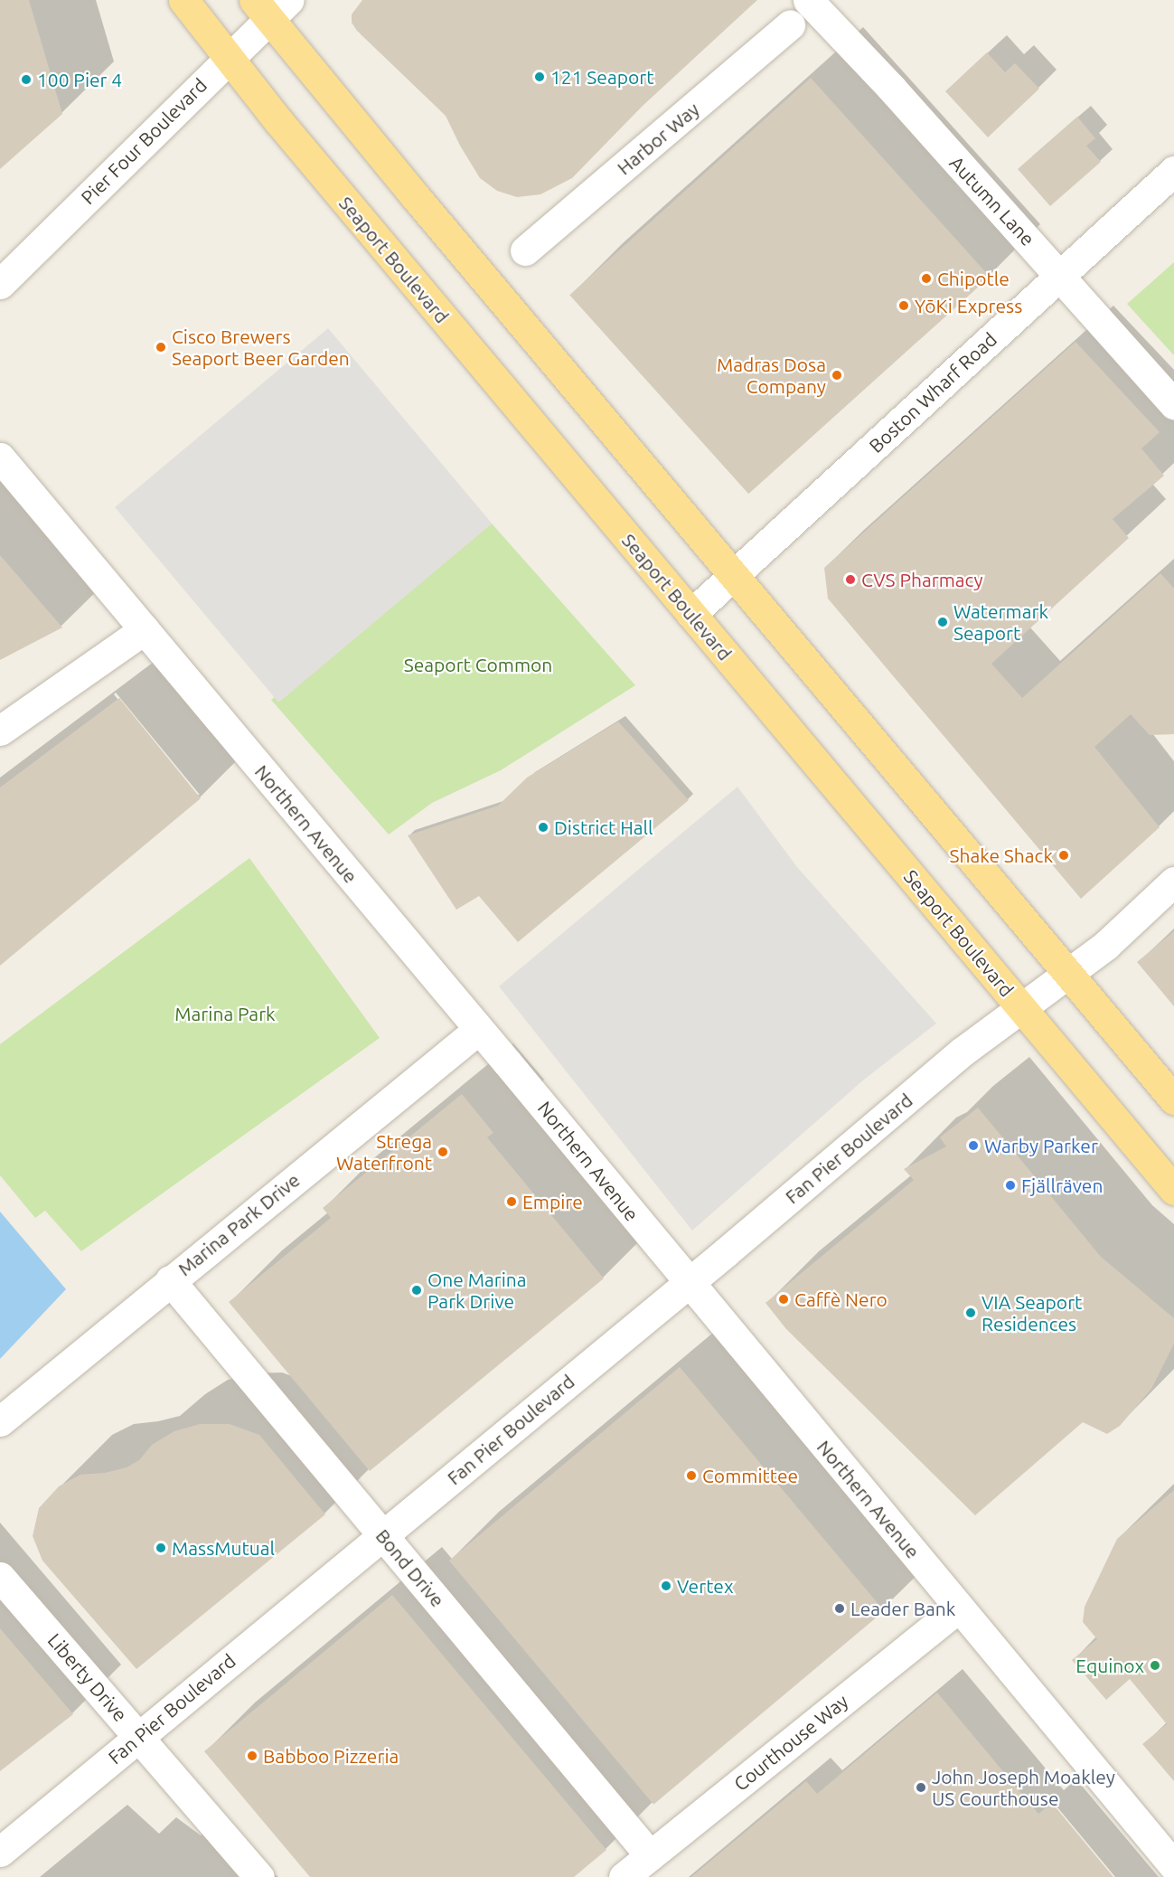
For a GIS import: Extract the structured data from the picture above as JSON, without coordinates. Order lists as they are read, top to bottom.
{
  "streets": {
    "main road": ["Seaport Boulevard"],
    "street": [
      "Harbor Way",
      "Pier Four Boulevard",
      "Autumn Lane",
      "Boston Wharf Road",
      "Northern Avenue",
      "Fan Pier Boulevard",
      "Marina Park Drive",
      "Bond Drive",
      "Liberty Drive",
      "Courthouse Way"
    ]
  },
  "crossings": [
    ["Pier Four Boulevard", "Seaport Boulevard"],
    ["Autumn Lane", "Boston Wharf Road"],
    ["Seaport Boulevard", "Boston Wharf Road"],
    ["Seaport Boulevard", "Fan Pier Boulevard"],
    ["Northern Avenue", "Fan Pier Boulevard"],
    ["Northern Avenue", "Marina Park Drive"],
    ["Northern Avenue", "Courthouse Way"],
    ["Fan Pier Boulevard", "Bond Drive"],
    ["Fan Pier Boulevard", "Liberty Drive"],
    ["Marina Park Drive", "Bond Drive"],
    ["Bond Drive", "Courthouse Way"]
  ],
  "parks": ["Seaport Common", "Marina Park"],
  "places": [
    "121 Seaport",
    "100 Pier 4",
    "Chipotle",
    "YōKi Express",
    "Cisco Brewers Seaport Beer Garden",
    "Madras Dosa Company",
    "CVS Pharmacy",
    "Watermark Seaport",
    "District Hall",
    "Shake Shack",
    "Warby Parker",
    "Strega Waterfront",
    "Fjällräven",
    "Empire",
    "One Marina Park Drive",
    "Caffè Nero",
    "VIA Seaport Residences",
    "Committee",
    "MassMutual",
    "Vertex",
    "Leader Bank",
    "Equinox",
    "Babboo Pizzeria",
    "John Joseph Moakley US Courthouse"
  ]
}
